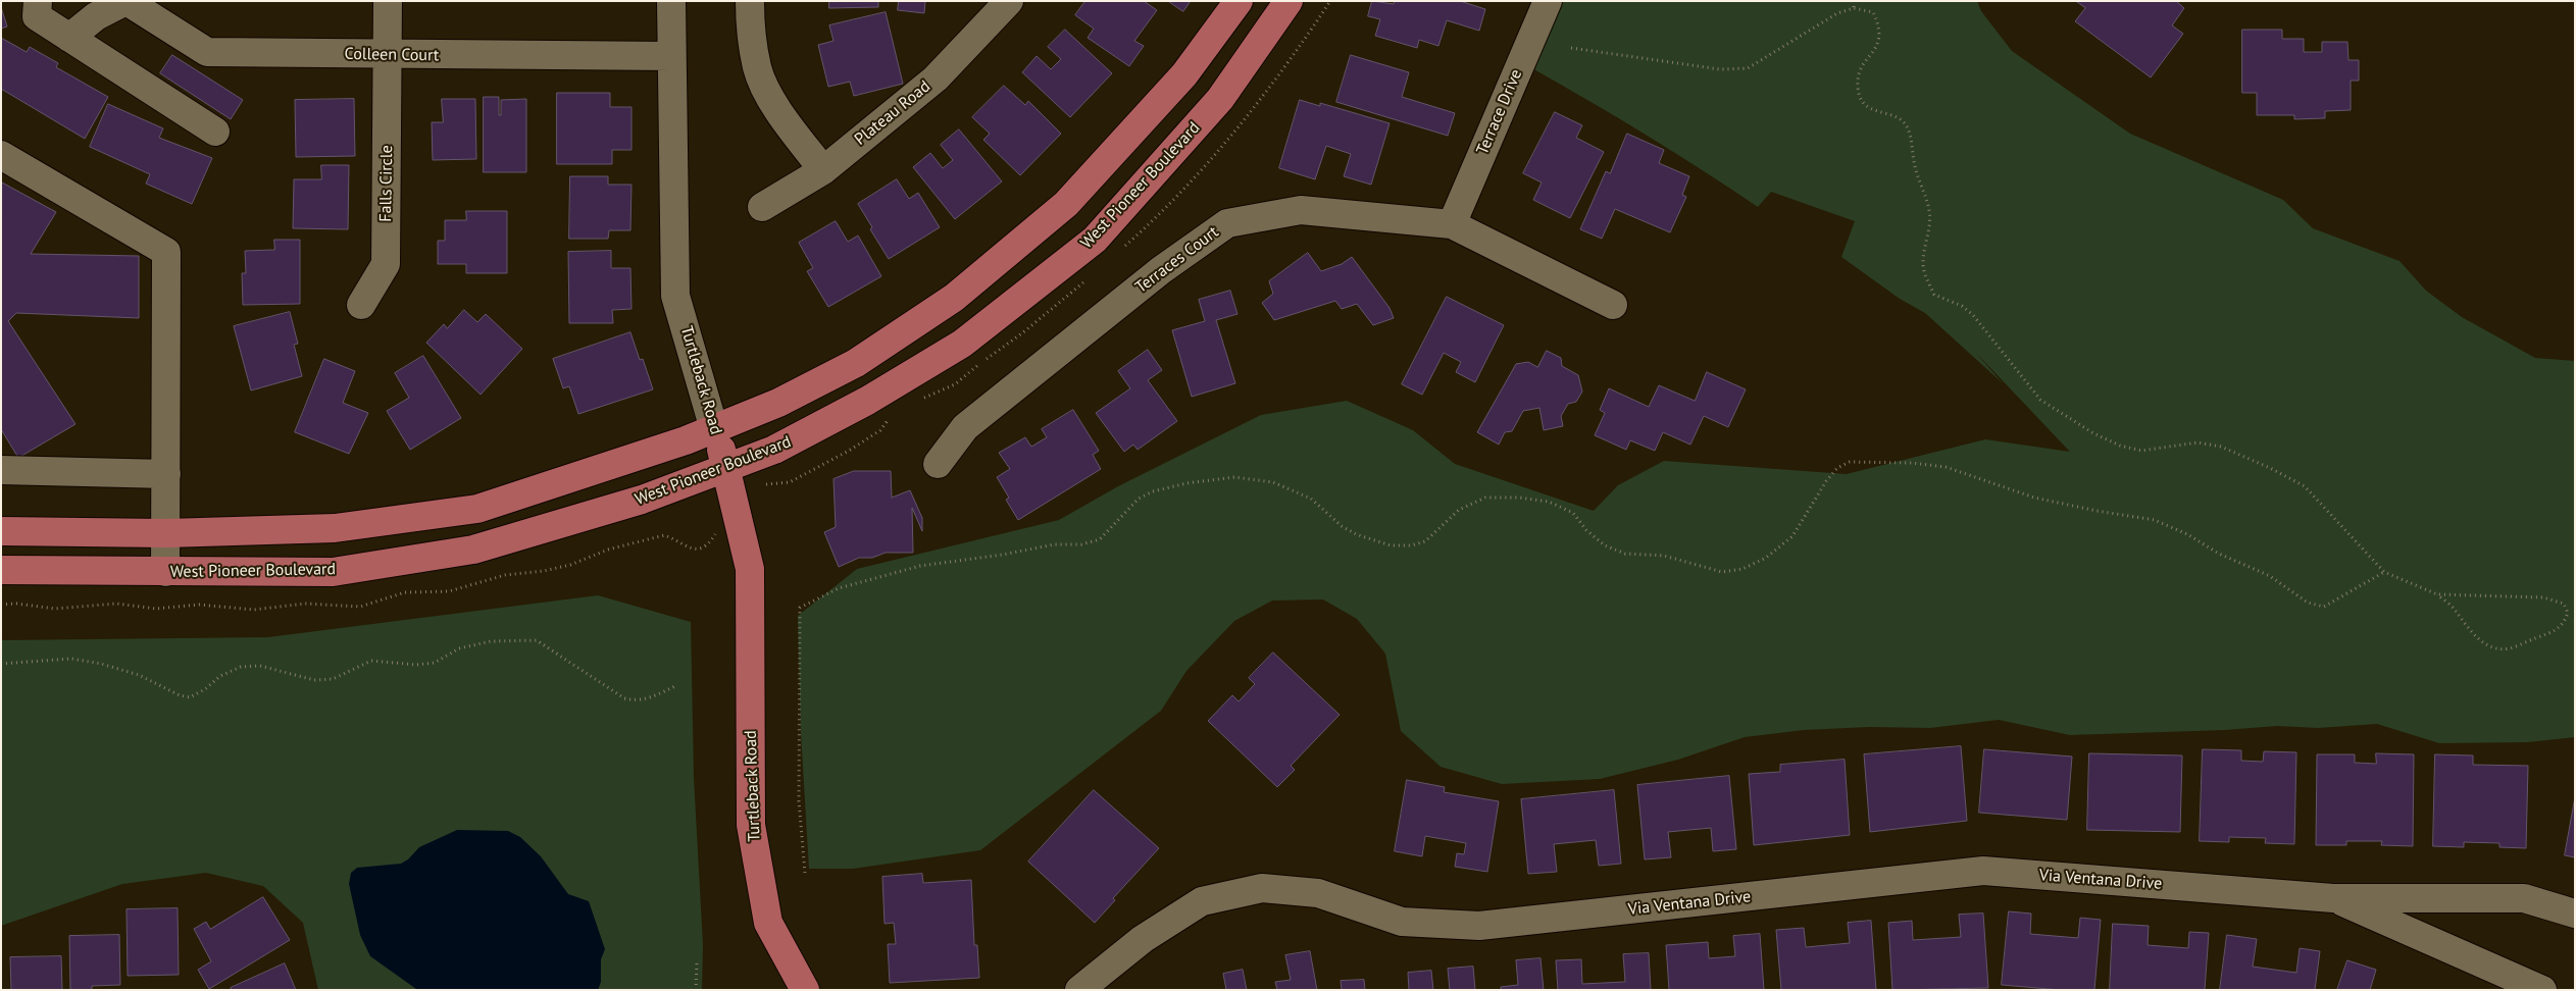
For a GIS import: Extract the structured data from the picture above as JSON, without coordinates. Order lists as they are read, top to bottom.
{
  "streets": {
    "main road": ["West Pioneer Boulevard", "Turtleback Road"],
    "street": [
      "Colleen Court",
      "Terrace Drive",
      "Plateau Road",
      "Falls Circle",
      "Terraces Court",
      "Via Ventana Drive"
    ]
  },
  "crossings": [
    ["Colleen Court", "Falls Circle"],
    ["Colleen Court", "Turtleback Road"],
    ["Terrace Drive", "Terraces Court"],
    ["West Pioneer Boulevard", "Turtleback Road"]
  ]
}
